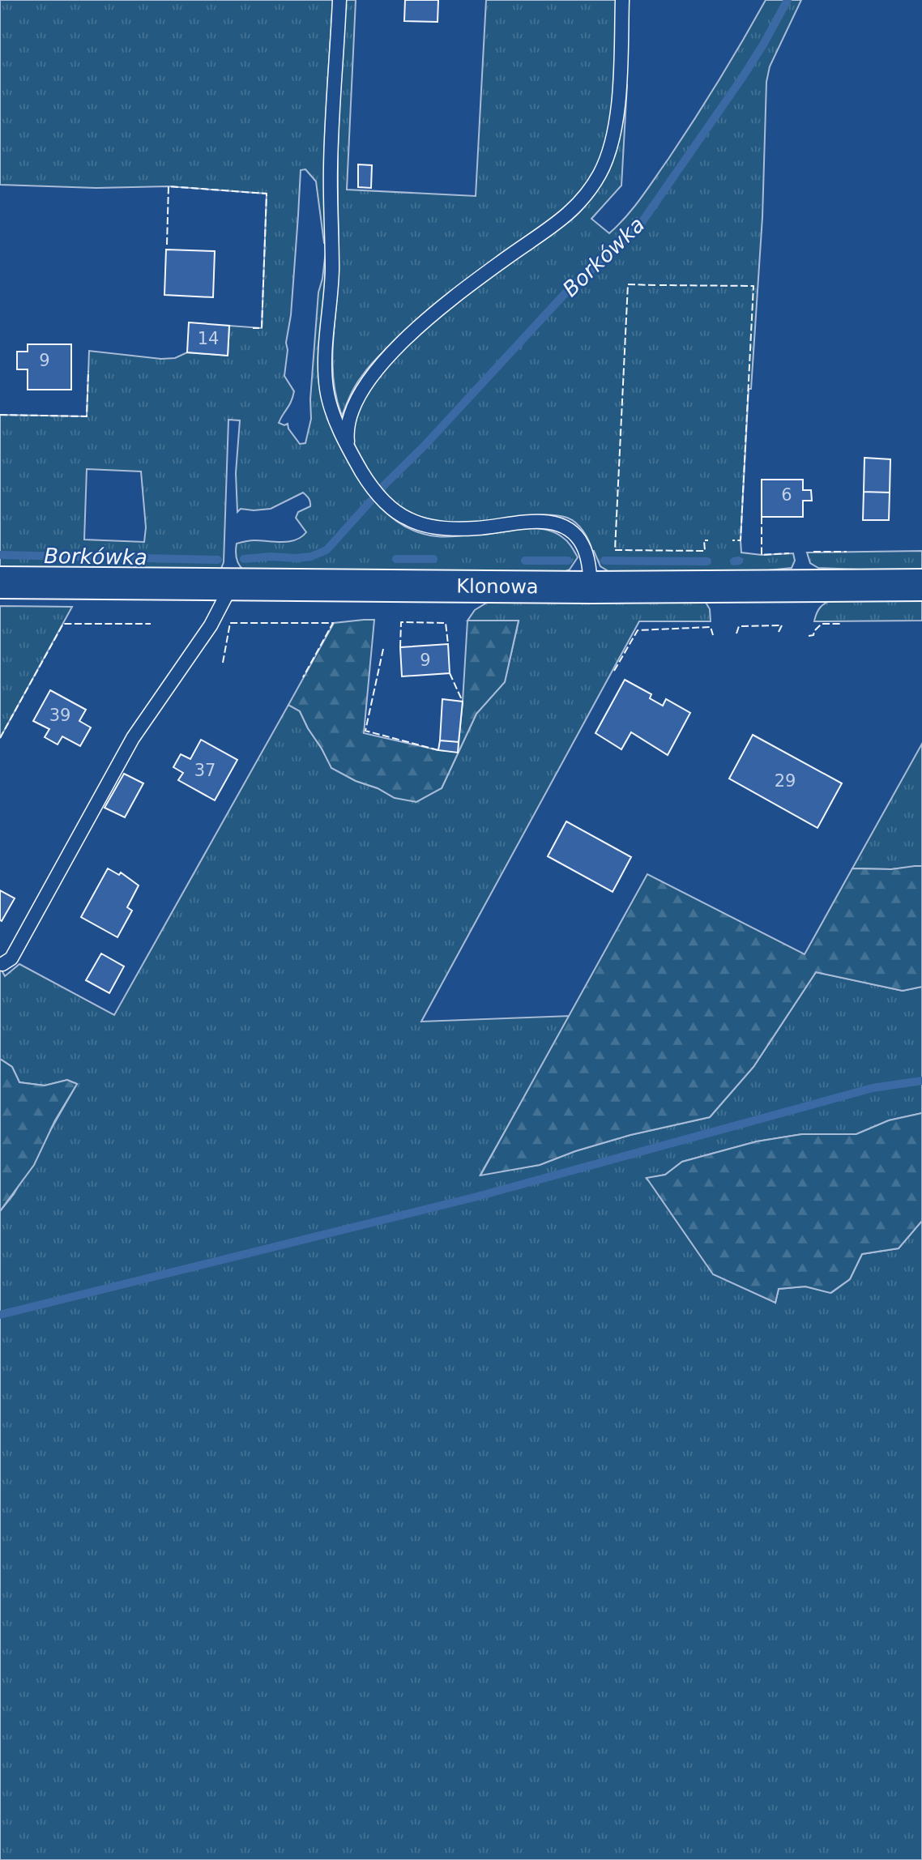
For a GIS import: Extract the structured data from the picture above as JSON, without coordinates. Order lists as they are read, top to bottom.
{
  "streets": {
    "street": ["Klonowa"]
  },
  "water": ["Borkówka"],
  "house_numbers": [
    "14",
    "9",
    "6",
    "9",
    "39",
    "37",
    "29"
  ]
}
